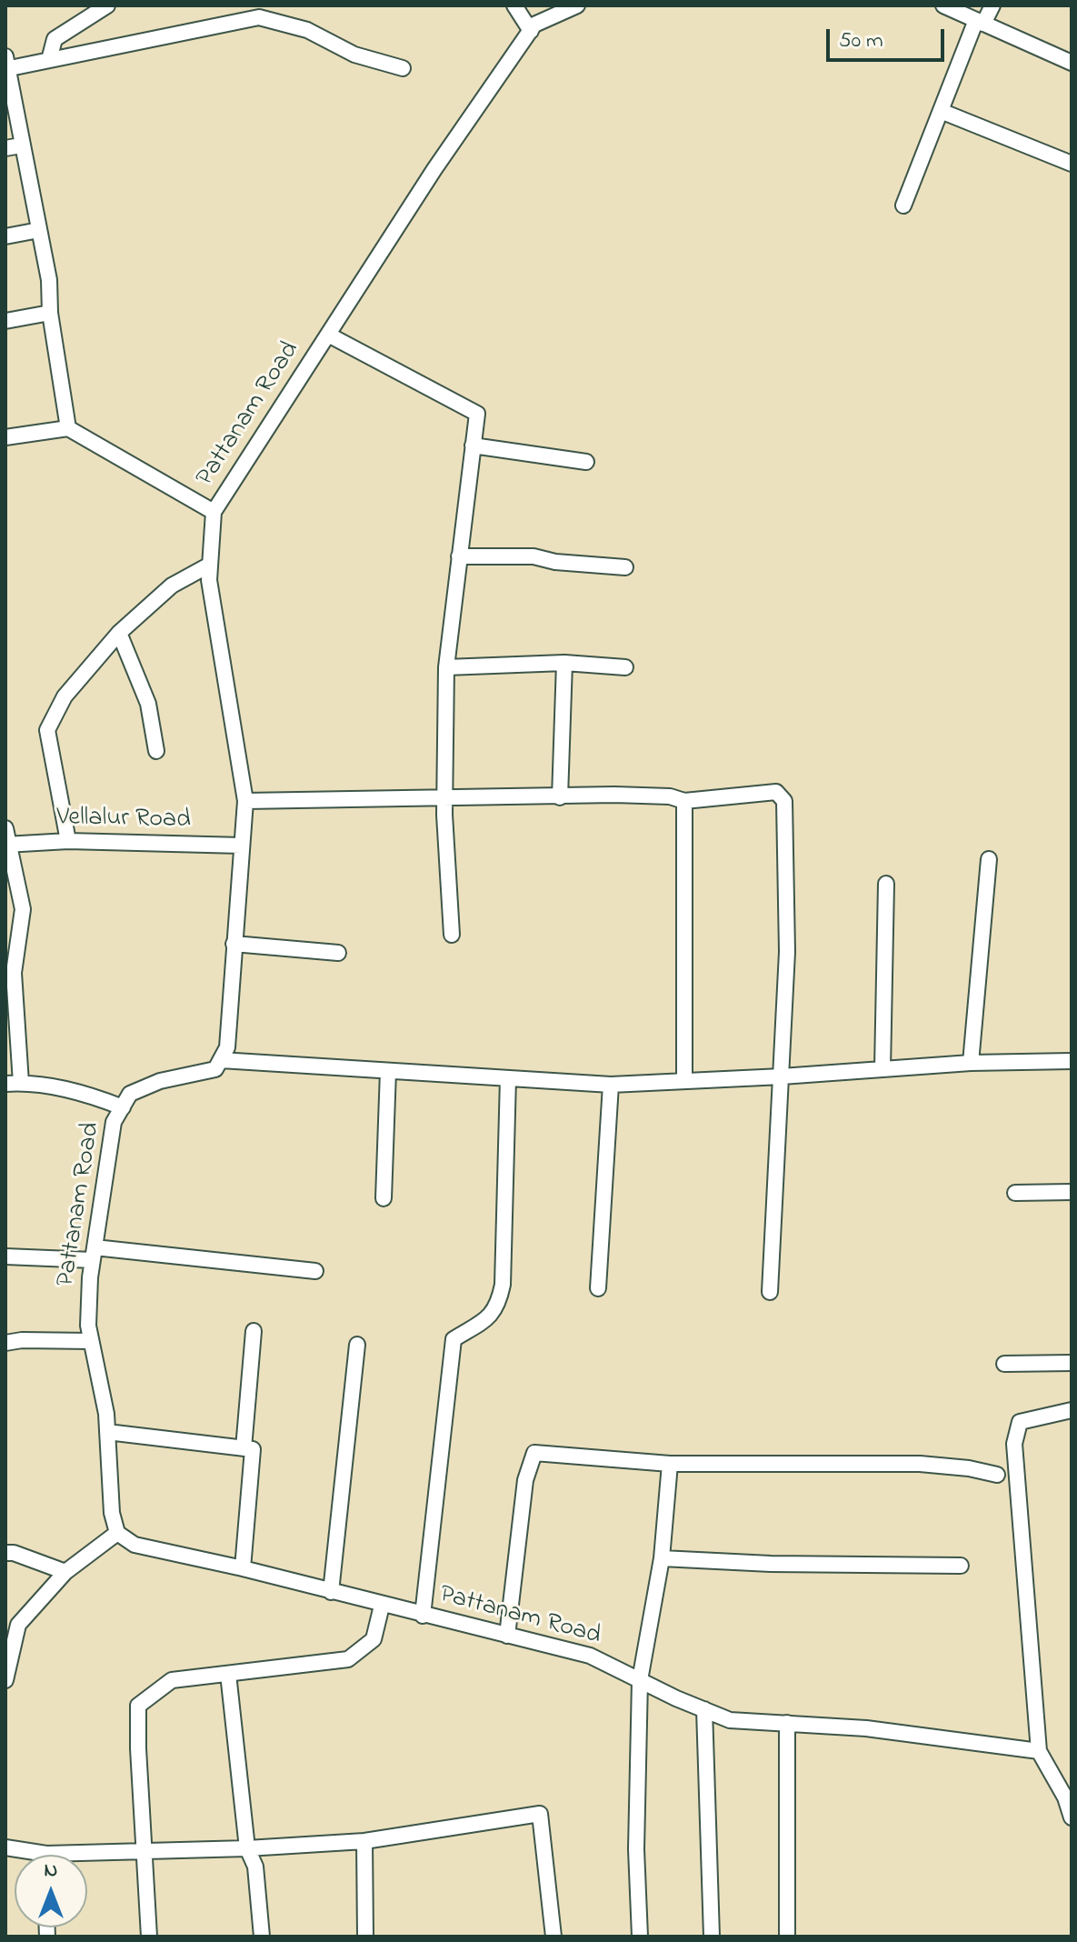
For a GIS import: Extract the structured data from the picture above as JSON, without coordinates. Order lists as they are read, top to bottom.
{
  "streets": {
    "street": ["Pattanam Road", "Vellalur Road"]
  },
  "crossings": [
    ["Pattanam Road", "Vellalur Road"]
  ],
  "scale_bar": "50 m",
  "north": "top"
}
